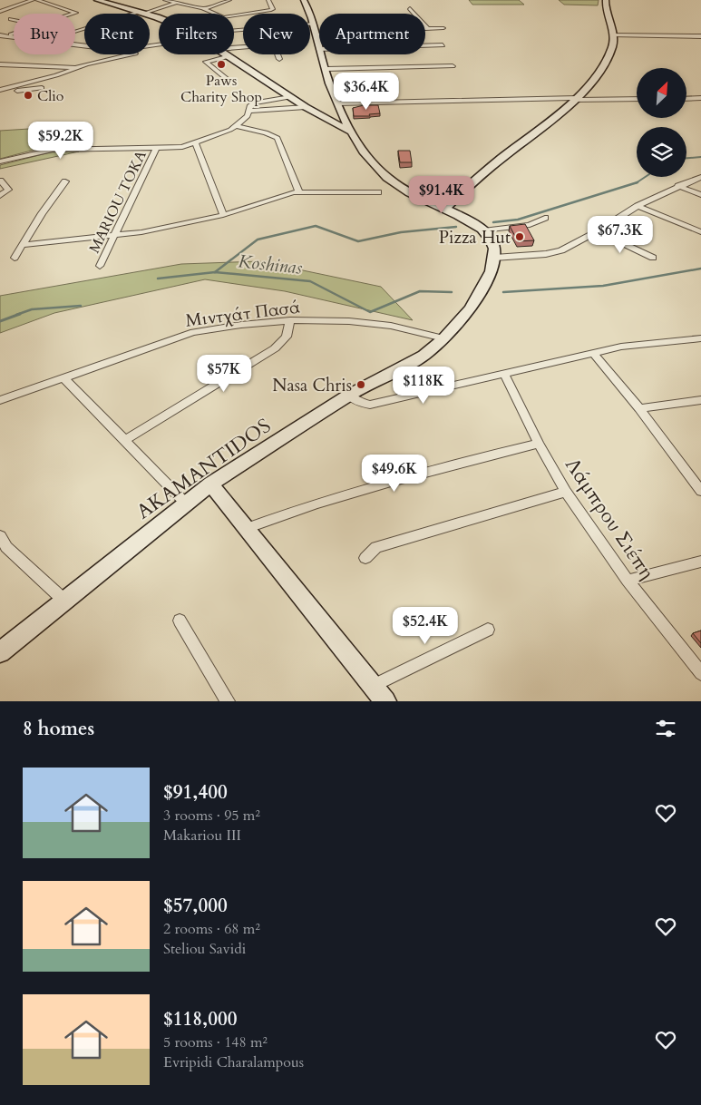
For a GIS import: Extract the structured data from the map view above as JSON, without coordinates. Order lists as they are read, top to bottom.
{
  "streets": {
    "main road": ["AKAMANTIDOS"],
    "street": ["MARIOU TOKA", "Μιντχάτ Πασά", "Λάμπρου Σιέπη"]
  },
  "crossings": [
    ["Μιντχάτ Πασά", "AKAMANTIDOS"]
  ],
  "water": ["Koshinas"],
  "places": [
    "Paws Charity Shop",
    "Clio",
    "Pizza Hut",
    "Nasa Chris"
  ],
  "north": "top right",
  "page": {
    "chip": [
      "Buy",
      "Rent",
      "Filters",
      "New",
      "Apartment"
    ],
    "price": [
      "$36.4K",
      "$59.2K",
      "$91.4K",
      "$67.3K",
      "$57K",
      "$118K",
      "$49.6K",
      "$52.4K"
    ],
    "heading": "8 homes",
    "list": [
      {
        "name": "$91,400",
        "note": "3 rooms · 95 m² · Makariou III"
      },
      {
        "name": "$57,000",
        "note": "2 rooms · 68 m² · Steliou Savidi"
      },
      {
        "name": "$118,000",
        "note": "5 rooms · 148 m² · Evripidi Charalampous"
      }
    ]
  }
}
